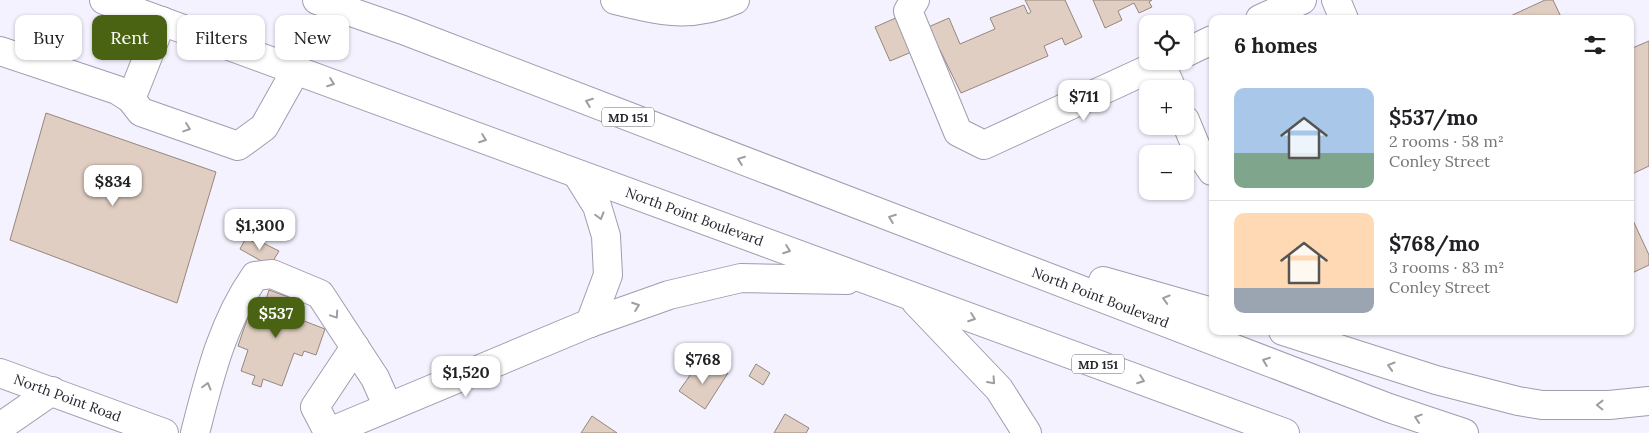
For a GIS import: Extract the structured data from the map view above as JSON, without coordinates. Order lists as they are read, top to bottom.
{
  "streets": {
    "main road": ["MD 151", "North Point Boulevard", "North Point Road"]
  },
  "page": {
    "map_buttons": ["+", "−"],
    "chip": [
      "Buy",
      "Rent",
      "Filters",
      "New"
    ],
    "heading": "6 homes",
    "list": [
      {
        "name": "$537/mo",
        "note": "2 rooms · 58 m² · Conley Street"
      },
      {
        "name": "$768/mo",
        "note": "3 rooms · 83 m² · Conley Street"
      }
    ],
    "price": [
      "$711",
      "$834",
      "$1,300",
      "$537",
      "$768",
      "$1,520"
    ]
  }
}
